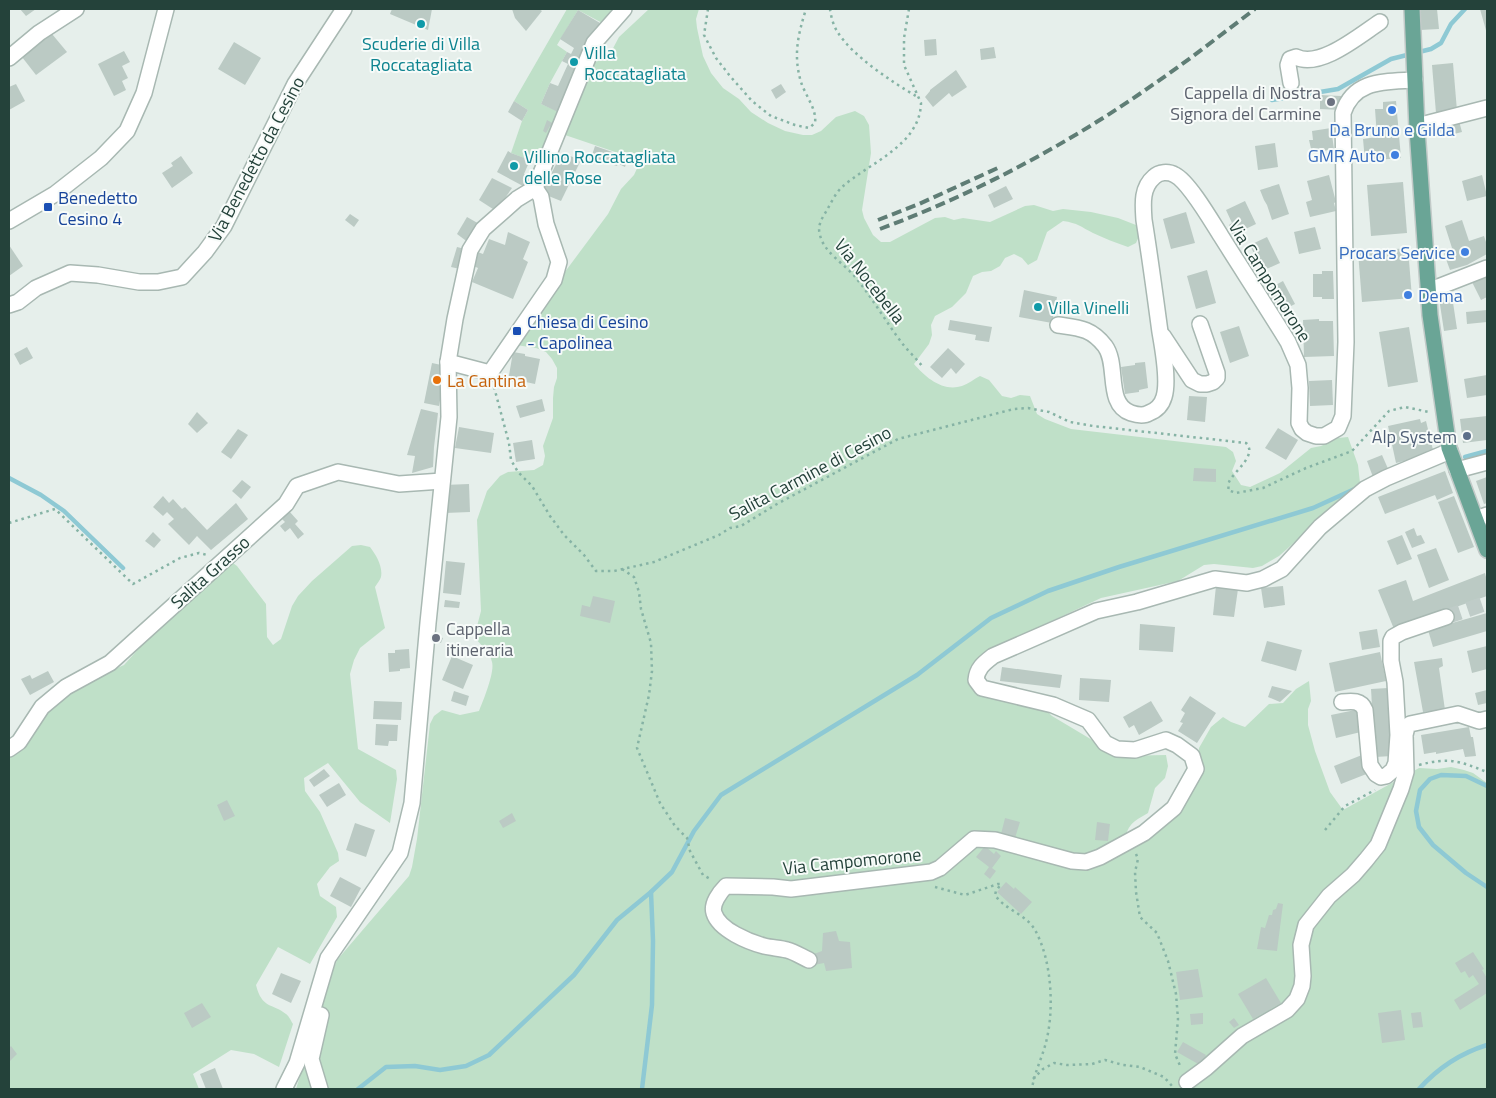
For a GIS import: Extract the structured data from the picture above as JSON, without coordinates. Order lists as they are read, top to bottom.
{
  "streets": {
    "street": ["Via Benedetto da Cesino", "Via Campomorone", "Salita Grasso"],
    "path": ["Via Nocebella", "Salita Carmine di Cesino"]
  },
  "places": {
    "other": [
      "Scuderie di Villa Roccatagliata",
      "Villa Roccatagliata",
      "Cappella di Nostra Signora del Carmine",
      "Da Bruno e Gilda",
      "GMR Auto",
      "Villino Roccatagliata delle Rose",
      "Procars Service",
      "Dema",
      "Villa Vinelli",
      "La Cantina",
      "Alp System",
      "Cappella itineraria"
    ],
    "transit": ["Benedetto Cesino 4", "Chiesa di Cesino - Capolinea"]
  }
}
